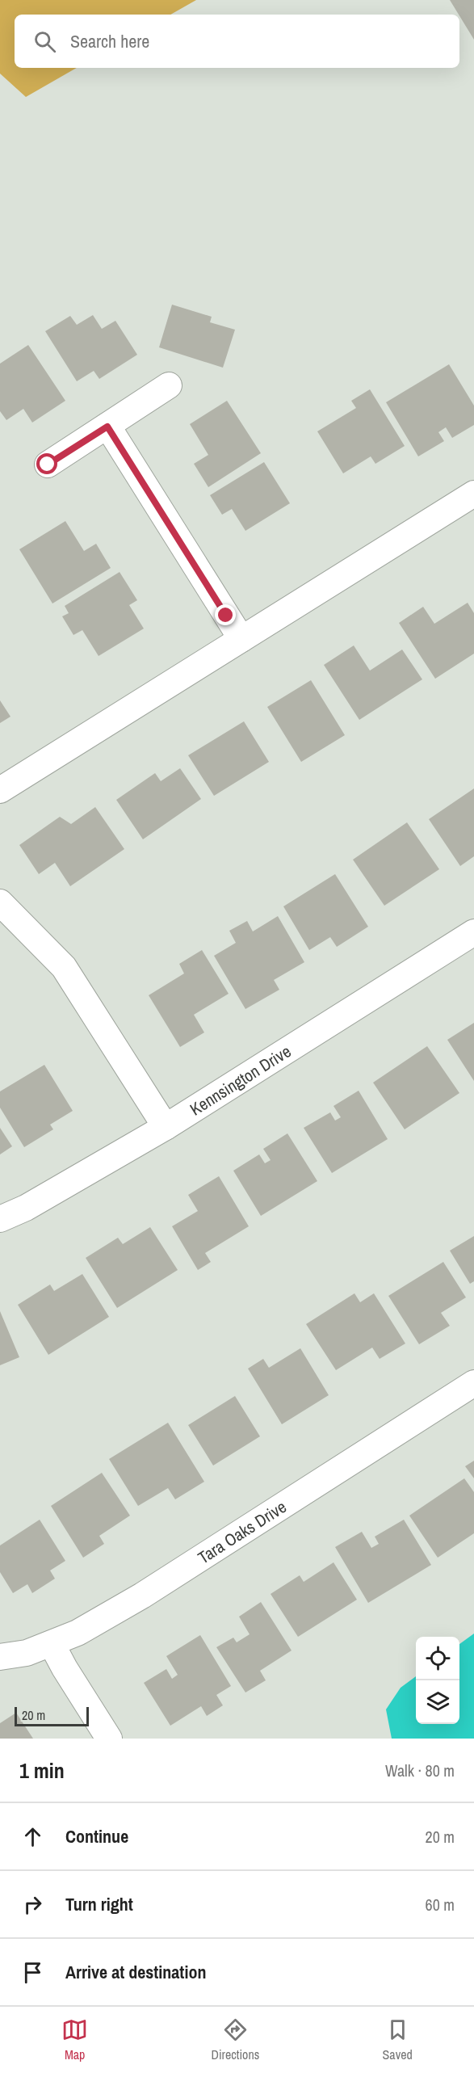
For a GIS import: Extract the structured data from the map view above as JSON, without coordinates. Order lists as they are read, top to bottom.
{
  "streets": {
    "street": ["Kennsington Drive", "Tara Oaks Drive"]
  },
  "scale_bar": "20 m",
  "page": {
    "search": "Search here",
    "scale": "20 m",
    "heading": ["1 min", "Walk · 80 m"],
    "list": [
      ["Continue", "20 m"],
      ["Turn right", "60 m"],
      "Arrive at destination"
    ],
    "nav": ["Map", "Directions", "Saved"]
  }
}
